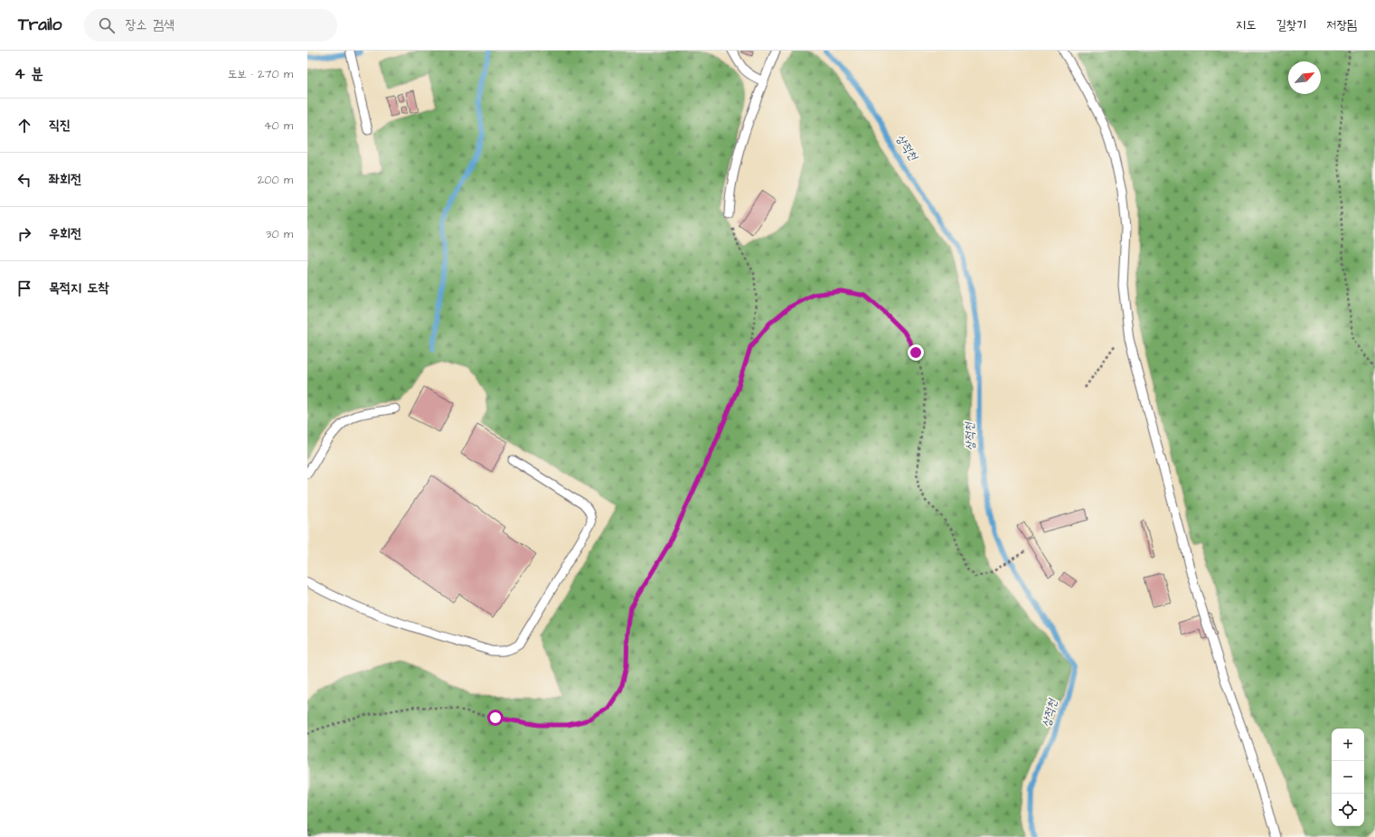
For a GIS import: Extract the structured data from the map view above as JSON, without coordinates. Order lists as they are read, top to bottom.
{
  "water": ["상적천"],
  "north": "top right",
  "page": {
    "header": "Trailo",
    "search": "장소 검색",
    "nav": ["지도", "길찾기", "저장됨"],
    "heading": ["4 분", "도보 · 270 m"],
    "list": [
      ["직진", "40 m"],
      ["좌회전", "200 m"],
      ["우회전", "30 m"],
      "목적지 도착"
    ],
    "map_buttons": ["+", "−"]
  }
}
